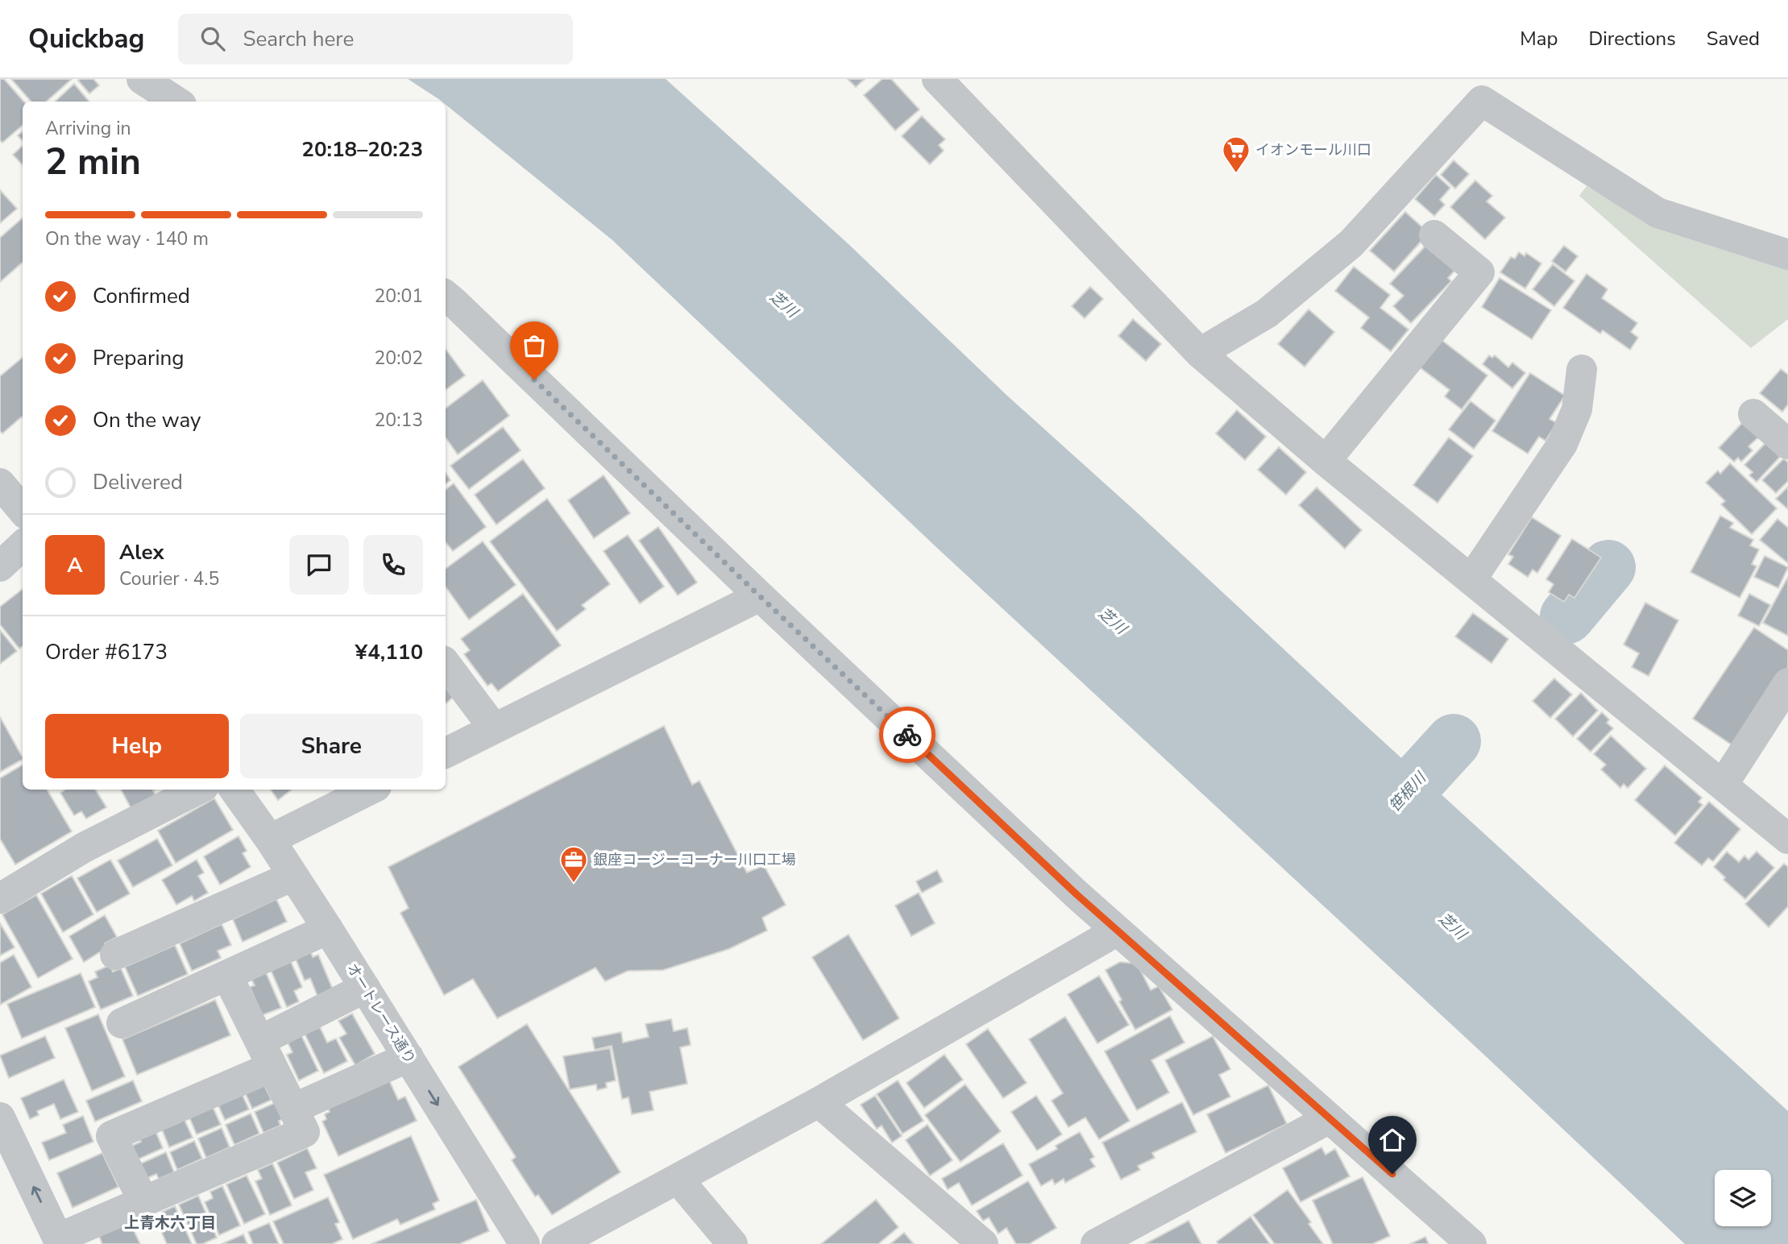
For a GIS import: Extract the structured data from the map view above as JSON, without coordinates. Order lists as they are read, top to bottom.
{
  "streets": {
    "street": ["オートレース通り"]
  },
  "one_way": ["オートレース通り"],
  "districts": ["上青木六丁目"],
  "water": ["芝川", "笹根川"],
  "places": {
    "supermarket": ["イオンモール川口"],
    "office": ["銀座コージーコーナー川口工場"]
  },
  "page": {
    "header": "Quickbag",
    "search": "Search here",
    "nav": ["Map", "Directions", "Saved"],
    "heading": ["2 min", "Arriving in", "20:18–20:23"],
    "panel": [
      "Alex",
      "Courier · 4.5",
      "Order #6173",
      "¥4,110"
    ],
    "bar": "On the way · 140 m",
    "list": [
      ["Confirmed", "20:01"],
      ["Preparing", "20:02"],
      ["On the way", "20:13"],
      "Delivered"
    ],
    "round": "A",
    "buttons": ["Help", "Share"]
  }
}
